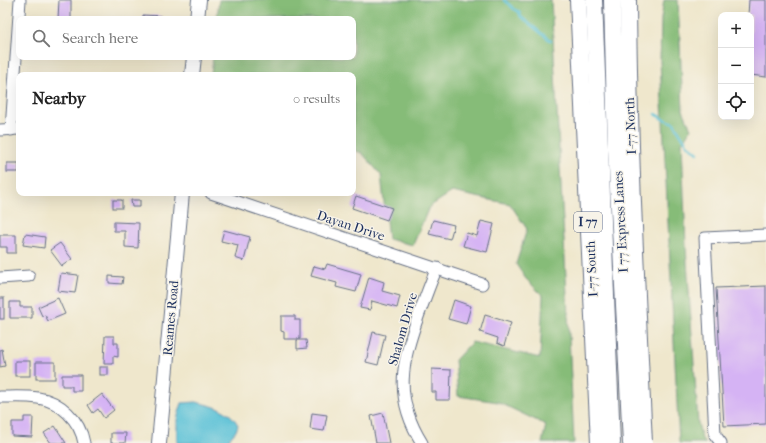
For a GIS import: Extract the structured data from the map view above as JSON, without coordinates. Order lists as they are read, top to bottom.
{
  "streets": {
    "highway": [
      "I-77 North",
      "I 77",
      "I 77 Express Lanes",
      "I-77 South"
    ],
    "main road": ["Reames Road"],
    "street": ["Dayan Drive", "Shalom Drive"]
  },
  "crossings": [
    ["Dayan Drive", "Shalom Drive"]
  ],
  "page": {
    "map_buttons": ["+", "−"],
    "search": "Search here",
    "heading": ["Nearby", "0 results"]
  }
}
